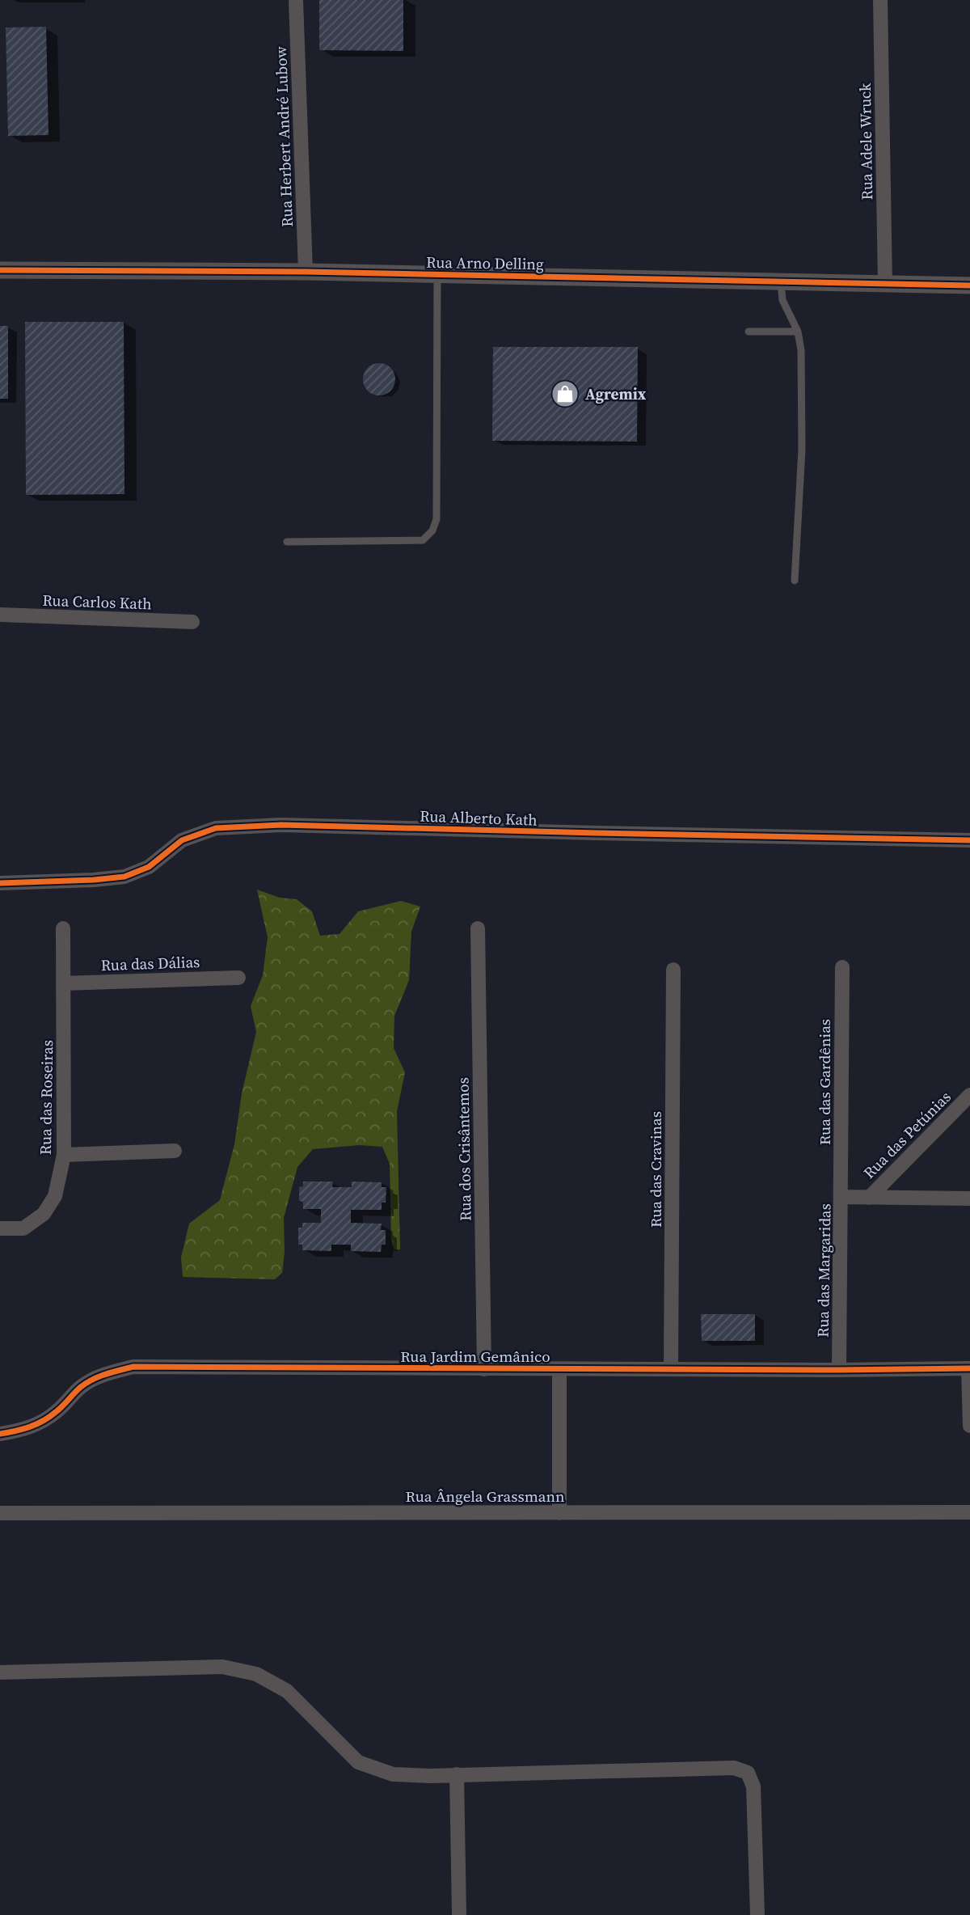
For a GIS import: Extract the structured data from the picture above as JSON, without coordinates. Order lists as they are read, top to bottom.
{
  "streets": {
    "street": [
      "Rua Herbert André Lubow",
      "Rua Adele Wruck",
      "Rua Arno Delling",
      "Rua Carlos Kath",
      "Rua Alberto Kath",
      "Rua das Dálias",
      "Rua das Gardênias",
      "Rua das Roseiras",
      "Rua das Petúnias",
      "Rua dos Crisântemos",
      "Rua das Cravinas",
      "Rua das Margaridas",
      "Rua Jardim Gemânico",
      "Rua Ângela Grassmann"
    ]
  },
  "crossings": [
    ["Rua Herbert André Lubow", "Rua Arno Delling"],
    ["Rua Adele Wruck", "Rua Arno Delling"],
    ["Rua das Dálias", "Rua das Roseiras"],
    ["Rua das Gardênias", "Rua das Margaridas"],
    ["Rua das Petúnias", "Rua das Margaridas"],
    ["Rua dos Crisântemos", "Rua Jardim Gemânico"],
    ["Rua das Cravinas", "Rua Jardim Gemânico"],
    ["Rua das Margaridas", "Rua Jardim Gemânico"]
  ],
  "places": {
    "shop": ["Agremix"]
  }
}
